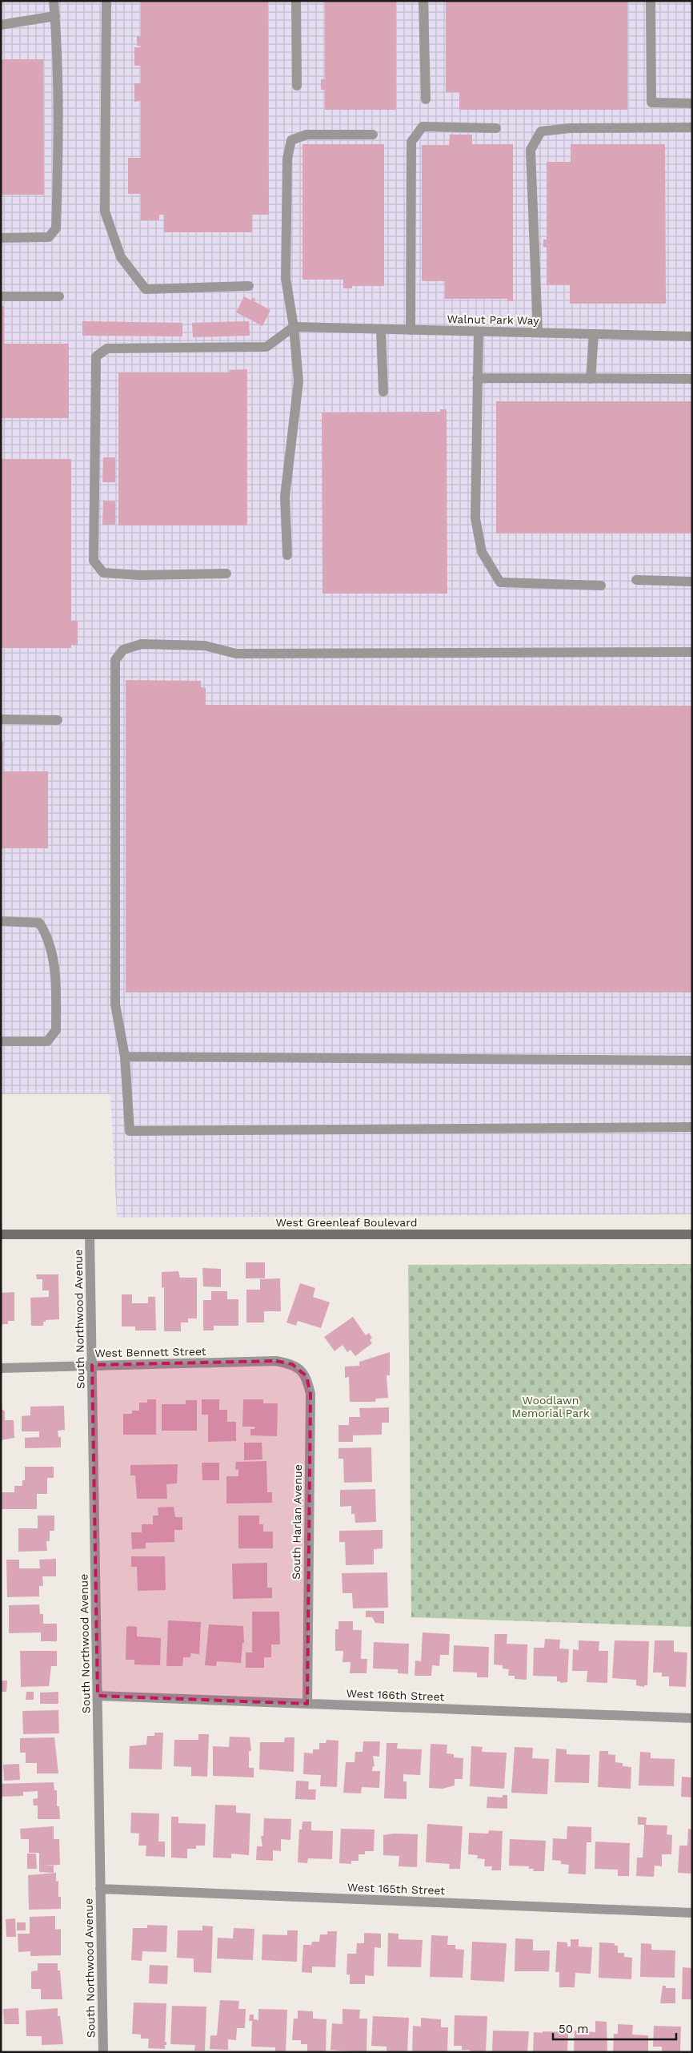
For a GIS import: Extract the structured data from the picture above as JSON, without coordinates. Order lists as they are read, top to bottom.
{
  "streets": {
    "street": [
      "Walnut Park Way",
      "West Greenleaf Boulevard",
      "South Northwood Avenue",
      "West Bennett Street",
      "South Harlan Avenue",
      "West 166th Street",
      "West 165th Street"
    ]
  },
  "crossings": [
    ["West Greenleaf Boulevard", "South Northwood Avenue"],
    ["South Northwood Avenue", "West Bennett Street"],
    ["South Northwood Avenue", "West 166th Street"],
    ["South Northwood Avenue", "West 165th Street"],
    ["West Bennett Street", "South Harlan Avenue"],
    ["South Harlan Avenue", "West 166th Street"]
  ],
  "parks": ["Woodlawn Memorial Park"],
  "scale_bar": "50 m"
}
